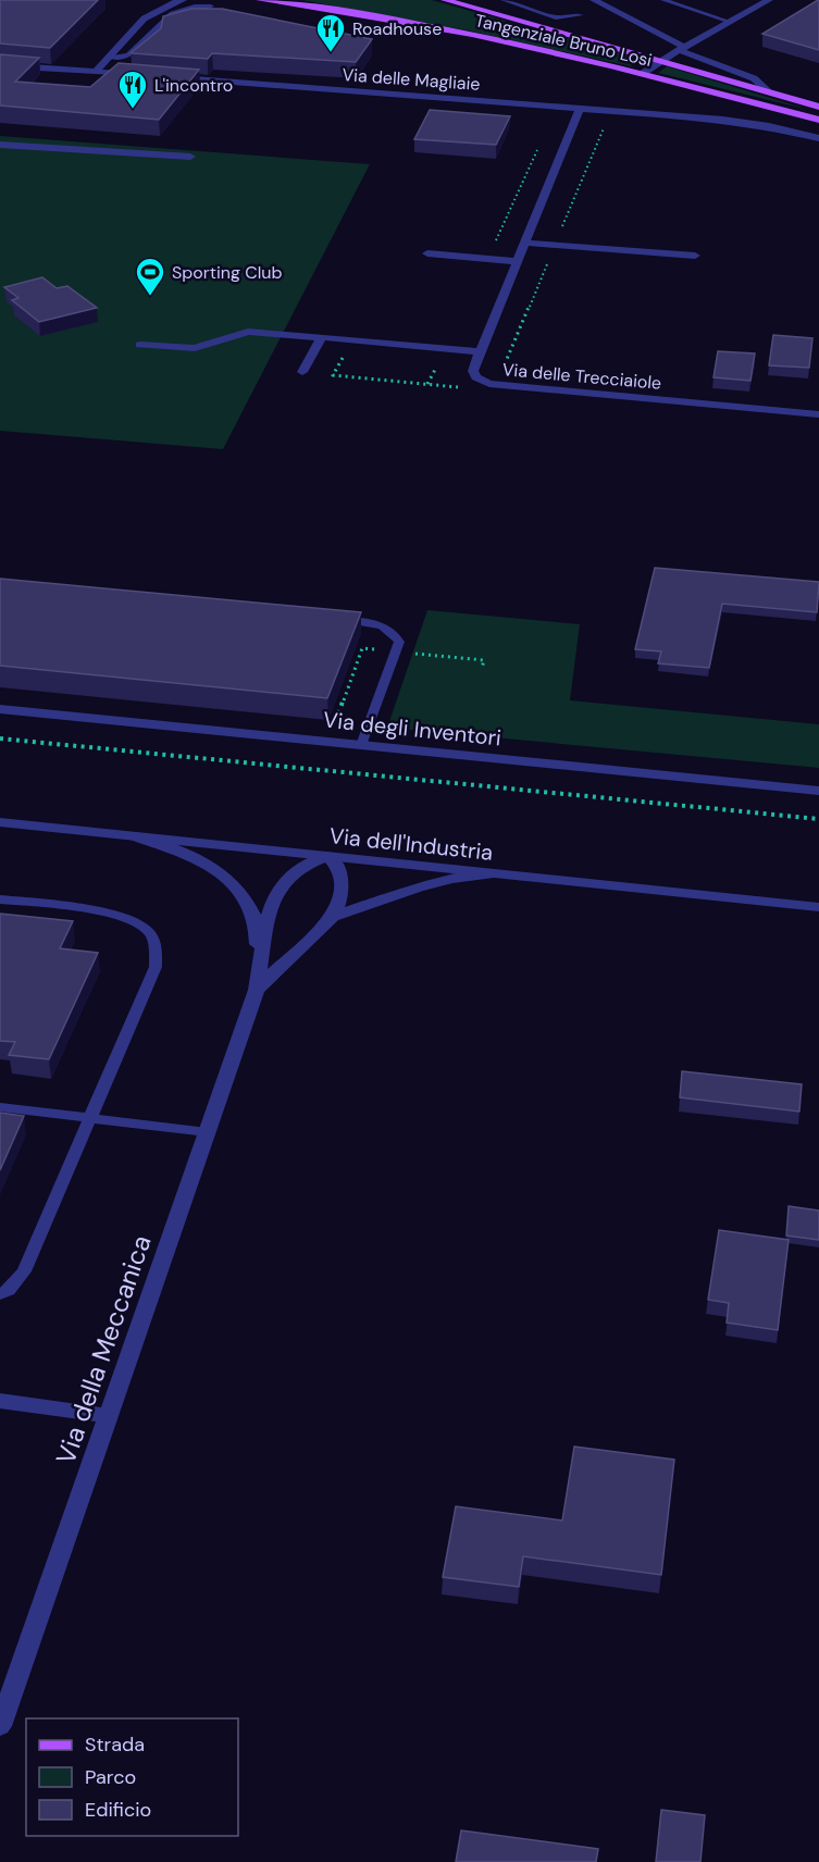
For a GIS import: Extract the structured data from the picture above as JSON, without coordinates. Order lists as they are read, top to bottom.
{
  "streets": {
    "main road": ["Tangenziale Bruno Losi"],
    "street": [
      "Via delle Magliaie",
      "Via delle Trecciaiole",
      "Via degli Inventori",
      "Via dell'Industria",
      "Via della Meccanica"
    ]
  },
  "crossings": [
    ["Via delle Magliaie", "Via delle Trecciaiole"],
    ["Via dell'Industria", "Via della Meccanica"]
  ],
  "places": {
    "restaurant": ["Roadhouse", "L'incontro"],
    "sports": ["Sporting Club"]
  },
  "legend": ["Strada", "Parco", "Edificio"]
}
